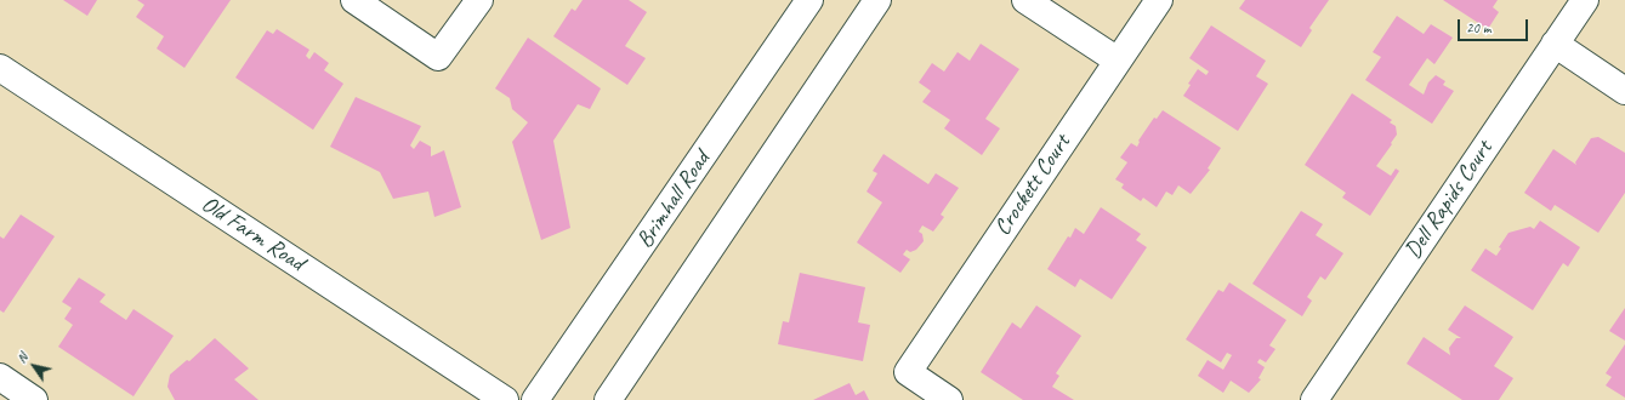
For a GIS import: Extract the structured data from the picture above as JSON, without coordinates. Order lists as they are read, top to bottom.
{
  "streets": {
    "street": [
      "Crockett Court",
      "Brimhall Road",
      "Dell Rapids Court",
      "Old Farm Road"
    ]
  },
  "scale_bar": "20 m",
  "north": "top left"
}
